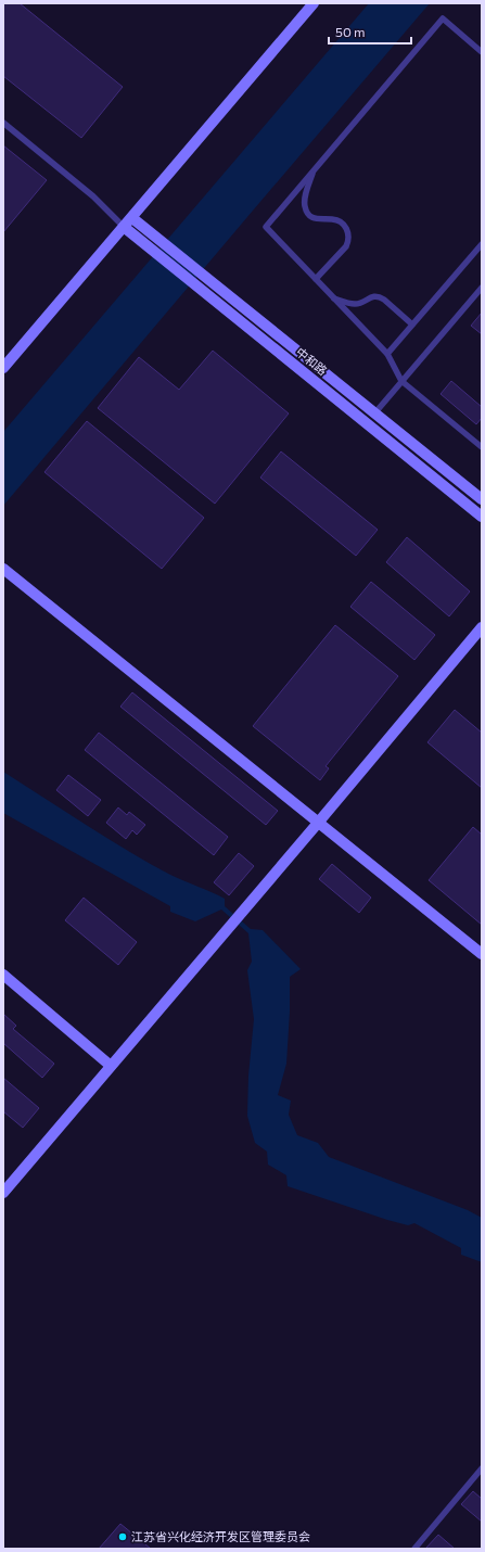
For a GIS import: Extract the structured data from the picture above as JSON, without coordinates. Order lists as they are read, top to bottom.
{
  "streets": {
    "street": ["中和路"]
  },
  "places": ["江苏省兴化经济开发区管理委员会"],
  "scale_bar": "50 m"
}
